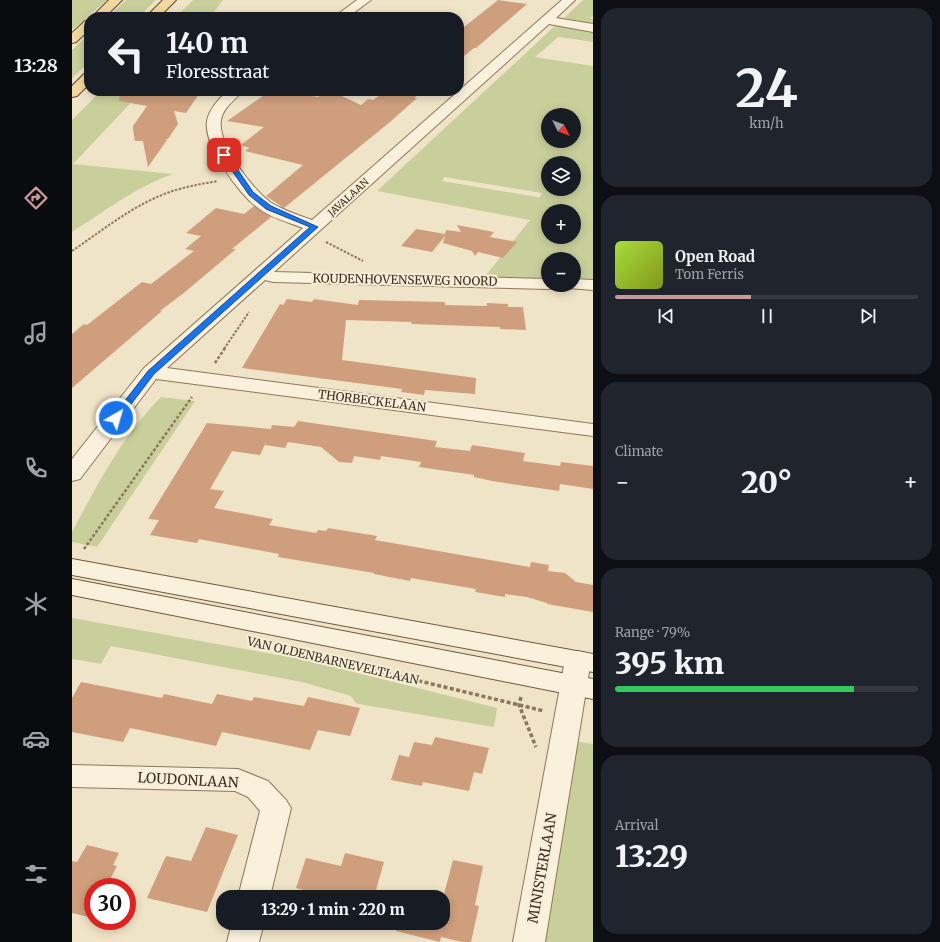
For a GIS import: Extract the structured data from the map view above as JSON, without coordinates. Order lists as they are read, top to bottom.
{
  "streets": {
    "street": [
      "JAVALAAN",
      "KOUDENHOVENSEWEG NOORD",
      "THORBECKELAAN",
      "VAN OLDENBARNEVELTLAAN",
      "LOUDONLAAN",
      "MINISTERLAAN"
    ]
  },
  "crossings": [
    ["JAVALAAN", "KOUDENHOVENSEWEG NOORD"],
    ["JAVALAAN", "THORBECKELAAN"],
    ["VAN OLDENBARNEVELTLAAN", "MINISTERLAAN"]
  ],
  "north": "bottom right",
  "page": {
    "tabs": "13:28",
    "tile": [
      ["24", "km/h"],
      "Climate",
      ["Range · 79%", "395 km"],
      ["Arrival", "13:29"]
    ],
    "turn": ["140 m", "Floresstraat"],
    "map_buttons": ["+", "−"],
    "song": ["Open Road", "Tom Ferris"],
    "heat": ["−", "20°", "+"],
    "limit": "30",
    "trip": "13:29 · 1 min · 220 m"
  }
}
